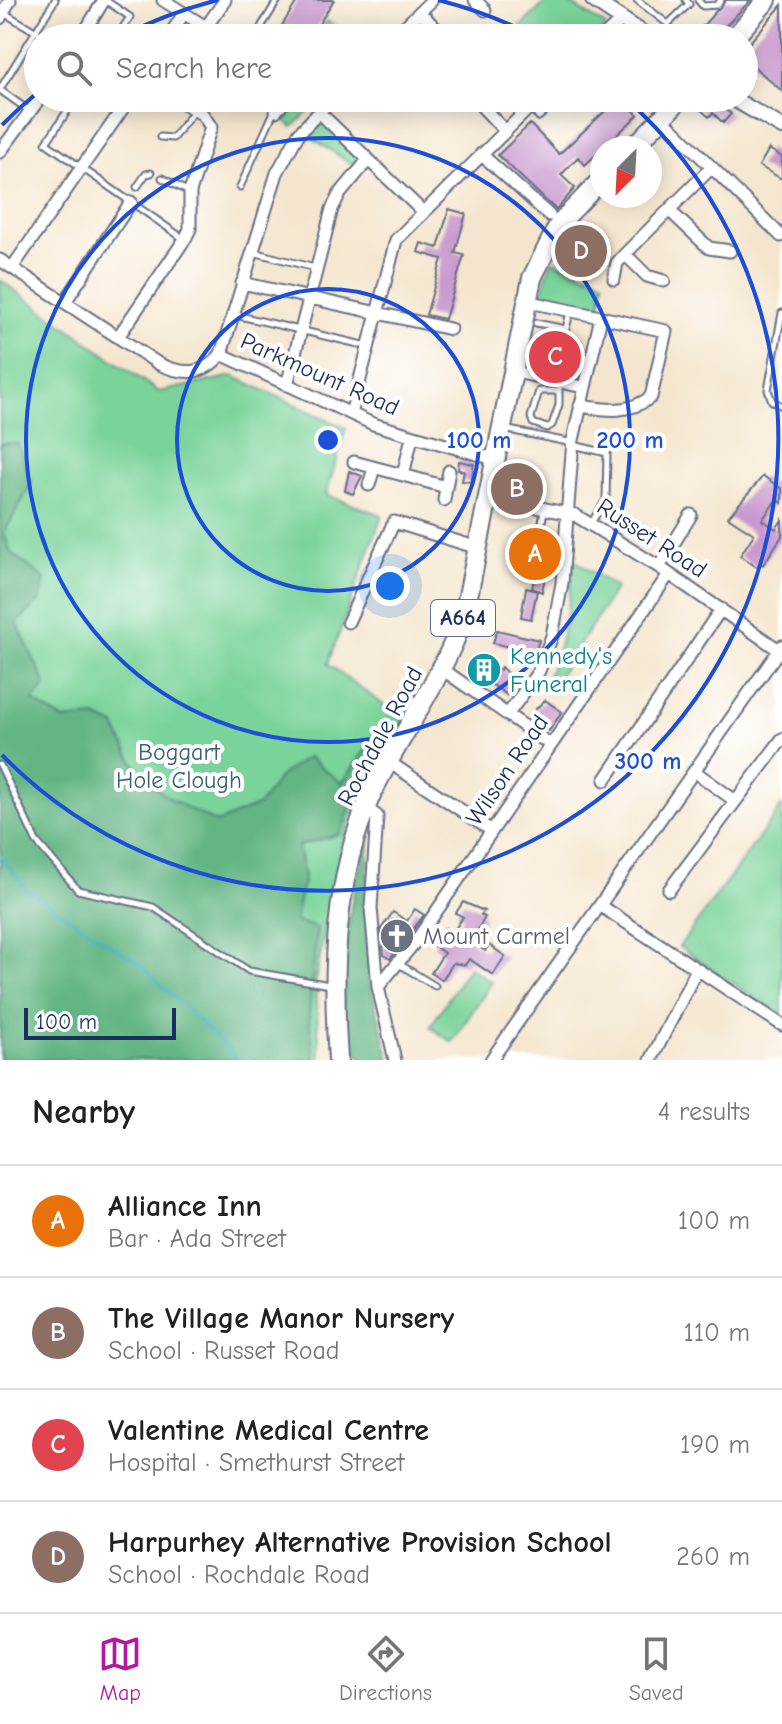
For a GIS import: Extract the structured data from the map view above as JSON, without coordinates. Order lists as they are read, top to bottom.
{
  "streets": {
    "main road": ["A664", "Rochdale Road"],
    "street": ["Parkmount Road", "Russet Road", "Wilson Road"]
  },
  "crossings": [
    ["Parkmount Road", "Rochdale Road"],
    ["Russet Road", "Rochdale Road"],
    ["Russet Road", "Wilson Road"]
  ],
  "parks": ["Boggart Hole Clough"],
  "places": {
    "building": ["Kennedy's Funeral"],
    "church": ["Mount Carmel"]
  },
  "scale_bar": "100 m",
  "north": "bottom left",
  "page": {
    "search": "Search here",
    "pins": [
      "D",
      "C",
      "B",
      "A"
    ],
    "scale": "100 m",
    "heading": ["Nearby", "4 results"],
    "list": [
      {
        "mark": "A",
        "name": "Alliance Inn",
        "note": "Bar · Ada Street",
        "value": "100 m"
      },
      {
        "mark": "B",
        "name": "The Village Manor Nursery",
        "note": "School · Russet Road",
        "value": "110 m"
      },
      {
        "mark": "C",
        "name": "Valentine Medical Centre",
        "note": "Hospital · Smethurst Street",
        "value": "190 m"
      },
      {
        "mark": "D",
        "name": "Harpurhey Alternative Provision School",
        "note": "School · Rochdale Road",
        "value": "260 m"
      }
    ],
    "nav": ["Map", "Directions", "Saved"]
  },
  "rings": ["100 m", "200 m", "300 m"]
}
